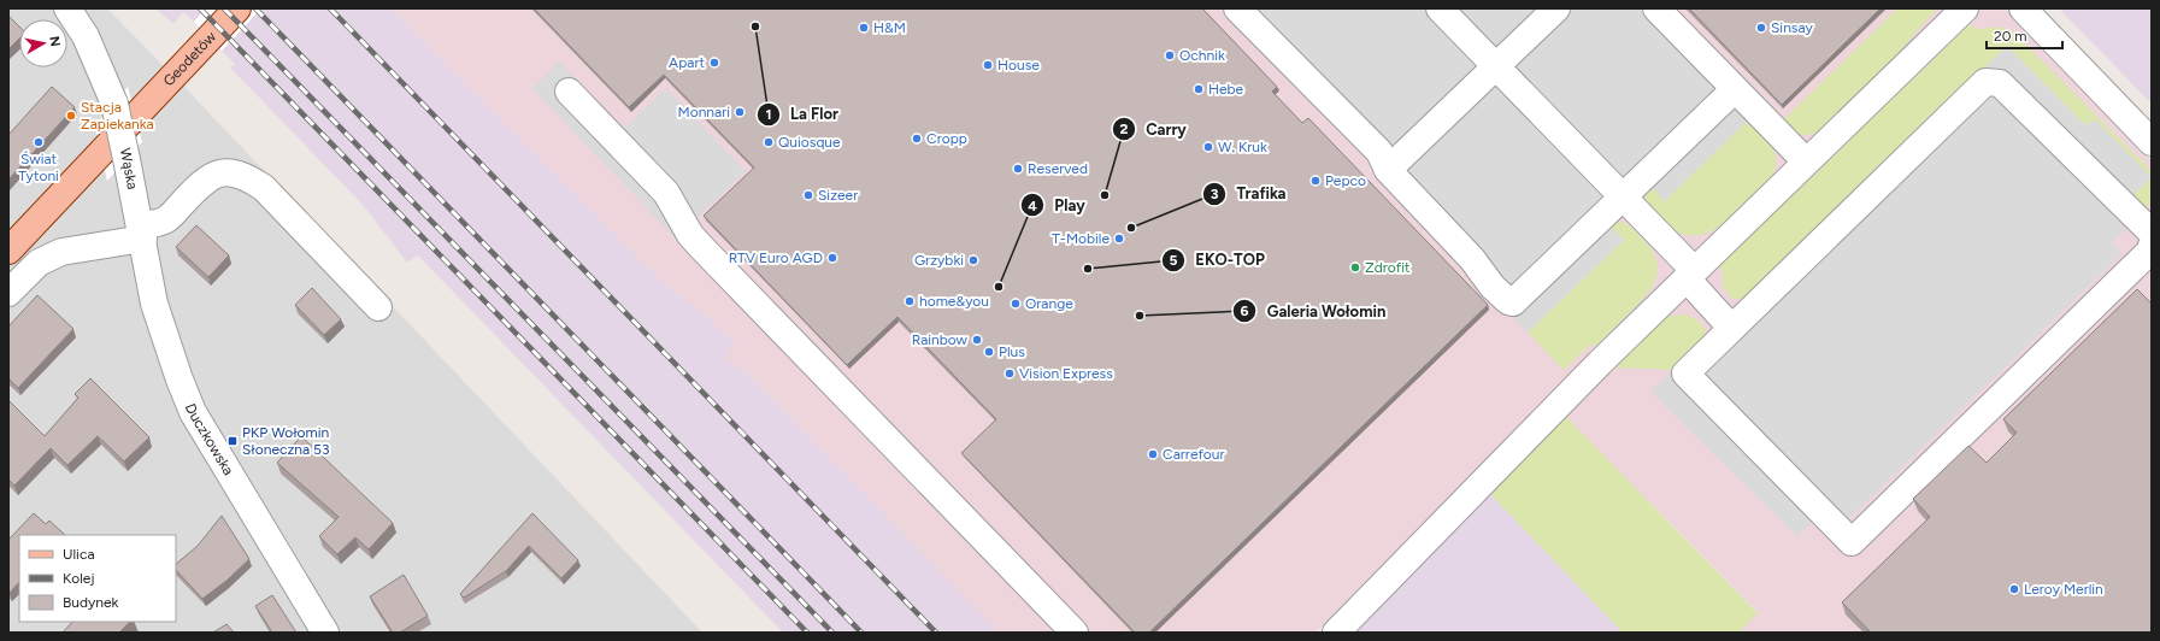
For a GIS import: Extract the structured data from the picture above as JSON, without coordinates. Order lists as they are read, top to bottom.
{
  "streets": {
    "main road": ["Geodetów"],
    "street": ["Wąska", "Duczkowska"]
  },
  "crossings": [
    ["Wąska", "Duczkowska"]
  ],
  "places": {
    "other": [
      "La Flor",
      "H&M",
      "Sinsay",
      "Ochnik",
      "Apart",
      "House",
      "Hebe",
      "Monnari",
      "Stacja Zapiekanka",
      "Cropp",
      "Świat Tytoni",
      "Quiosque",
      "W. Kruk",
      "Reserved",
      "Pepco",
      "Sizeer",
      "Carry",
      "Trafika",
      "T-Mobile",
      "RTV Euro AGD",
      "Grzybki",
      "Zdrofit",
      "EKO-TOP",
      "Play",
      "home&you",
      "Orange",
      "Galeria Wołomin",
      "Rainbow",
      "Plus",
      "Vision Express",
      "Carrefour",
      "Leroy Merlin"
    ],
    "transit": ["PKP Wołomin Słoneczna 53"]
  },
  "legend": ["Ulica", "Kolej", "Budynek"],
  "scale_bar": "20 m",
  "north": "right"
}
